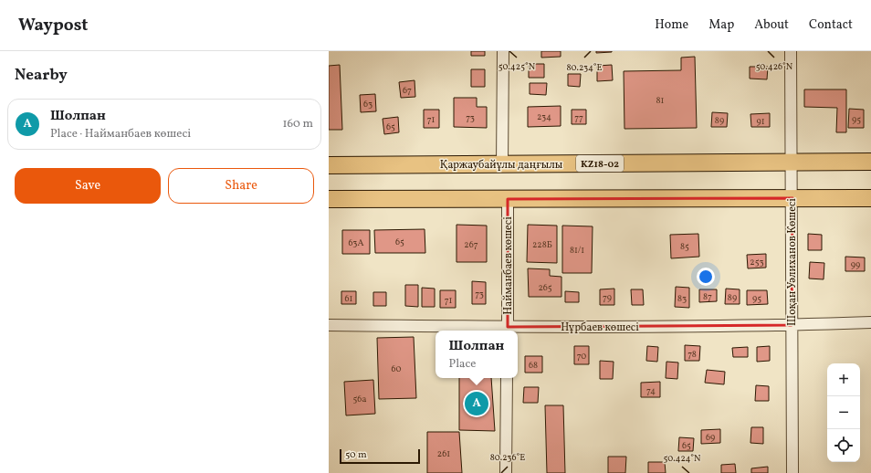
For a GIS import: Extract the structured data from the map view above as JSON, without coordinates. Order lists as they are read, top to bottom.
{
  "streets": {
    "highway": ["KZ18-02", "Қаржаубайұлы даңғылы"],
    "street": ["Шоқан Уәлиханов Көшесі", "Найманбаев көшесі", "Нұрбаев көшесі"]
  },
  "crossings": [
    ["Қаржаубайұлы даңғылы", "Шоқан Уәлиханов Көшесі"],
    ["Шоқан Уәлиханов Көшесі", "Нұрбаев көшесі"],
    ["Найманбаев көшесі", "Нұрбаев көшесі"]
  ],
  "house_numbers": [
    "67",
    "81",
    "63",
    "234",
    "73",
    "77",
    "71",
    "95",
    "89",
    "91",
    "65",
    "65",
    "63А",
    "267",
    "228Б",
    "85",
    "81/1",
    "253",
    "99",
    "265",
    "73",
    "87",
    "79",
    "89",
    "61",
    "83",
    "95",
    "71",
    "78",
    "70",
    "68",
    "60",
    "74",
    "56а",
    "69",
    "65",
    "261"
  ],
  "scale_bar": "50 m",
  "page": {
    "header": "Waypost",
    "nav": [
      "Home",
      "Map",
      "About",
      "Contact"
    ],
    "heading": "Nearby",
    "list": [
      {
        "mark": "A",
        "name": "Шолпан",
        "note": "Place · Найманбаев көшесі",
        "value": "160 m"
      }
    ],
    "buttons": ["Save", "Share"],
    "popup": ["Шолпан", "Place"],
    "map_buttons": ["+", "−"],
    "pins": "A",
    "scale": "50 m"
  },
  "coordinates": [
    "50.425°N",
    "50.426°N",
    "80.234°E",
    "80.236°E",
    "50.424°N"
  ]
}
